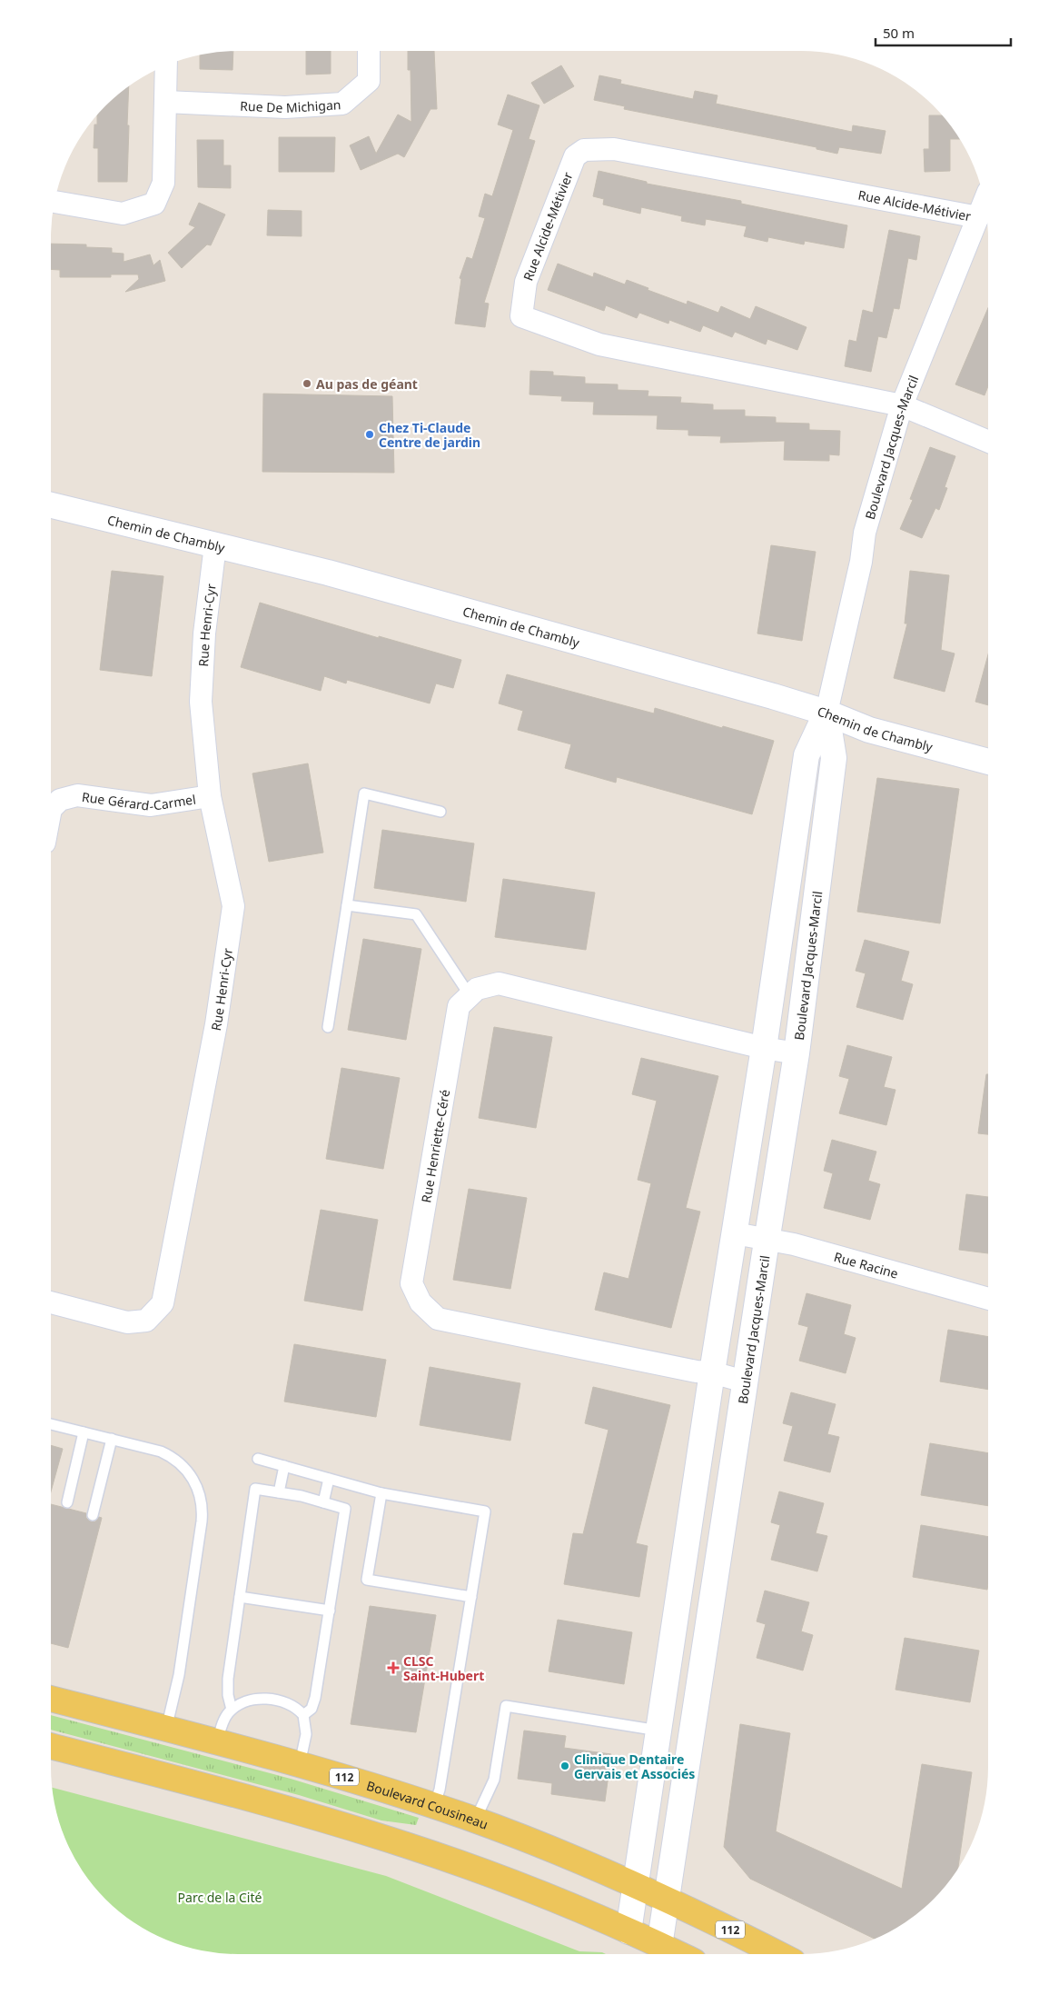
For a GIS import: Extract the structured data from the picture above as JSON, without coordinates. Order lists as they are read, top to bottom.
{
  "streets": {
    "main road": ["112", "Boulevard Cousineau"],
    "street": [
      "Rue De Michigan",
      "Rue Alcide-Métivier",
      "Boulevard Jacques-Marcil",
      "Chemin de Chambly",
      "Rue Henri-Cyr",
      "Rue Gérard-Carmel",
      "Rue Henriette-Céré",
      "Rue Racine"
    ]
  },
  "crossings": [
    ["Rue Alcide-Métivier", "Boulevard Jacques-Marcil"],
    ["Boulevard Jacques-Marcil", "Chemin de Chambly"],
    ["Boulevard Jacques-Marcil", "Rue Henriette-Céré"],
    ["Boulevard Jacques-Marcil", "Rue Racine"],
    ["Boulevard Jacques-Marcil", "Boulevard Cousineau"],
    ["Chemin de Chambly", "Rue Henri-Cyr"],
    ["Rue Henri-Cyr", "Rue Gérard-Carmel"]
  ],
  "parks": ["Parc de la Cité"],
  "places": {
    "other": ["Au pas de géant", "Chez Ti-Claude Centre de jardin", "Clinique Dentaire Gervais et Associés"],
    "health": ["CLSC Saint-Hubert"]
  },
  "scale_bar": "50 m"
}
